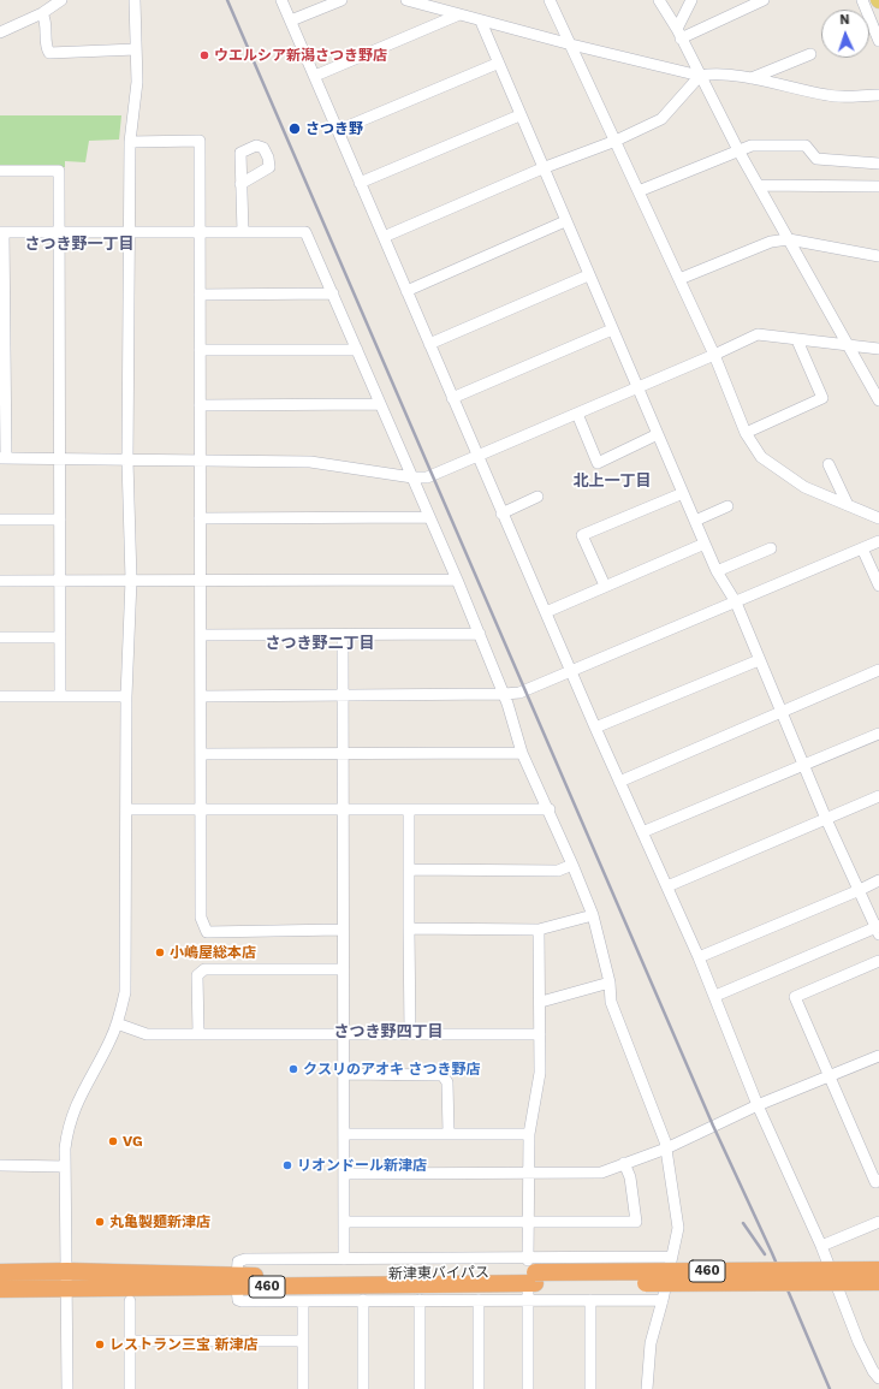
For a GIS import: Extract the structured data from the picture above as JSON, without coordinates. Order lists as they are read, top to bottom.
{
  "streets": {
    "highway": ["460", "新津東バイパス"]
  },
  "districts": [
    "さつき野一丁目",
    "北上一丁目",
    "さつき野二丁目",
    "さつき野四丁目"
  ],
  "places": [
    "ウエルシア新潟さつき野店",
    "さつき野",
    "小嶋屋総本店",
    "クスリのアオキ さつき野店",
    "VG",
    "リオンドール新津店",
    "丸亀製麺新津店",
    "レストラン三宝 新津店"
  ],
  "north": "top"
}
